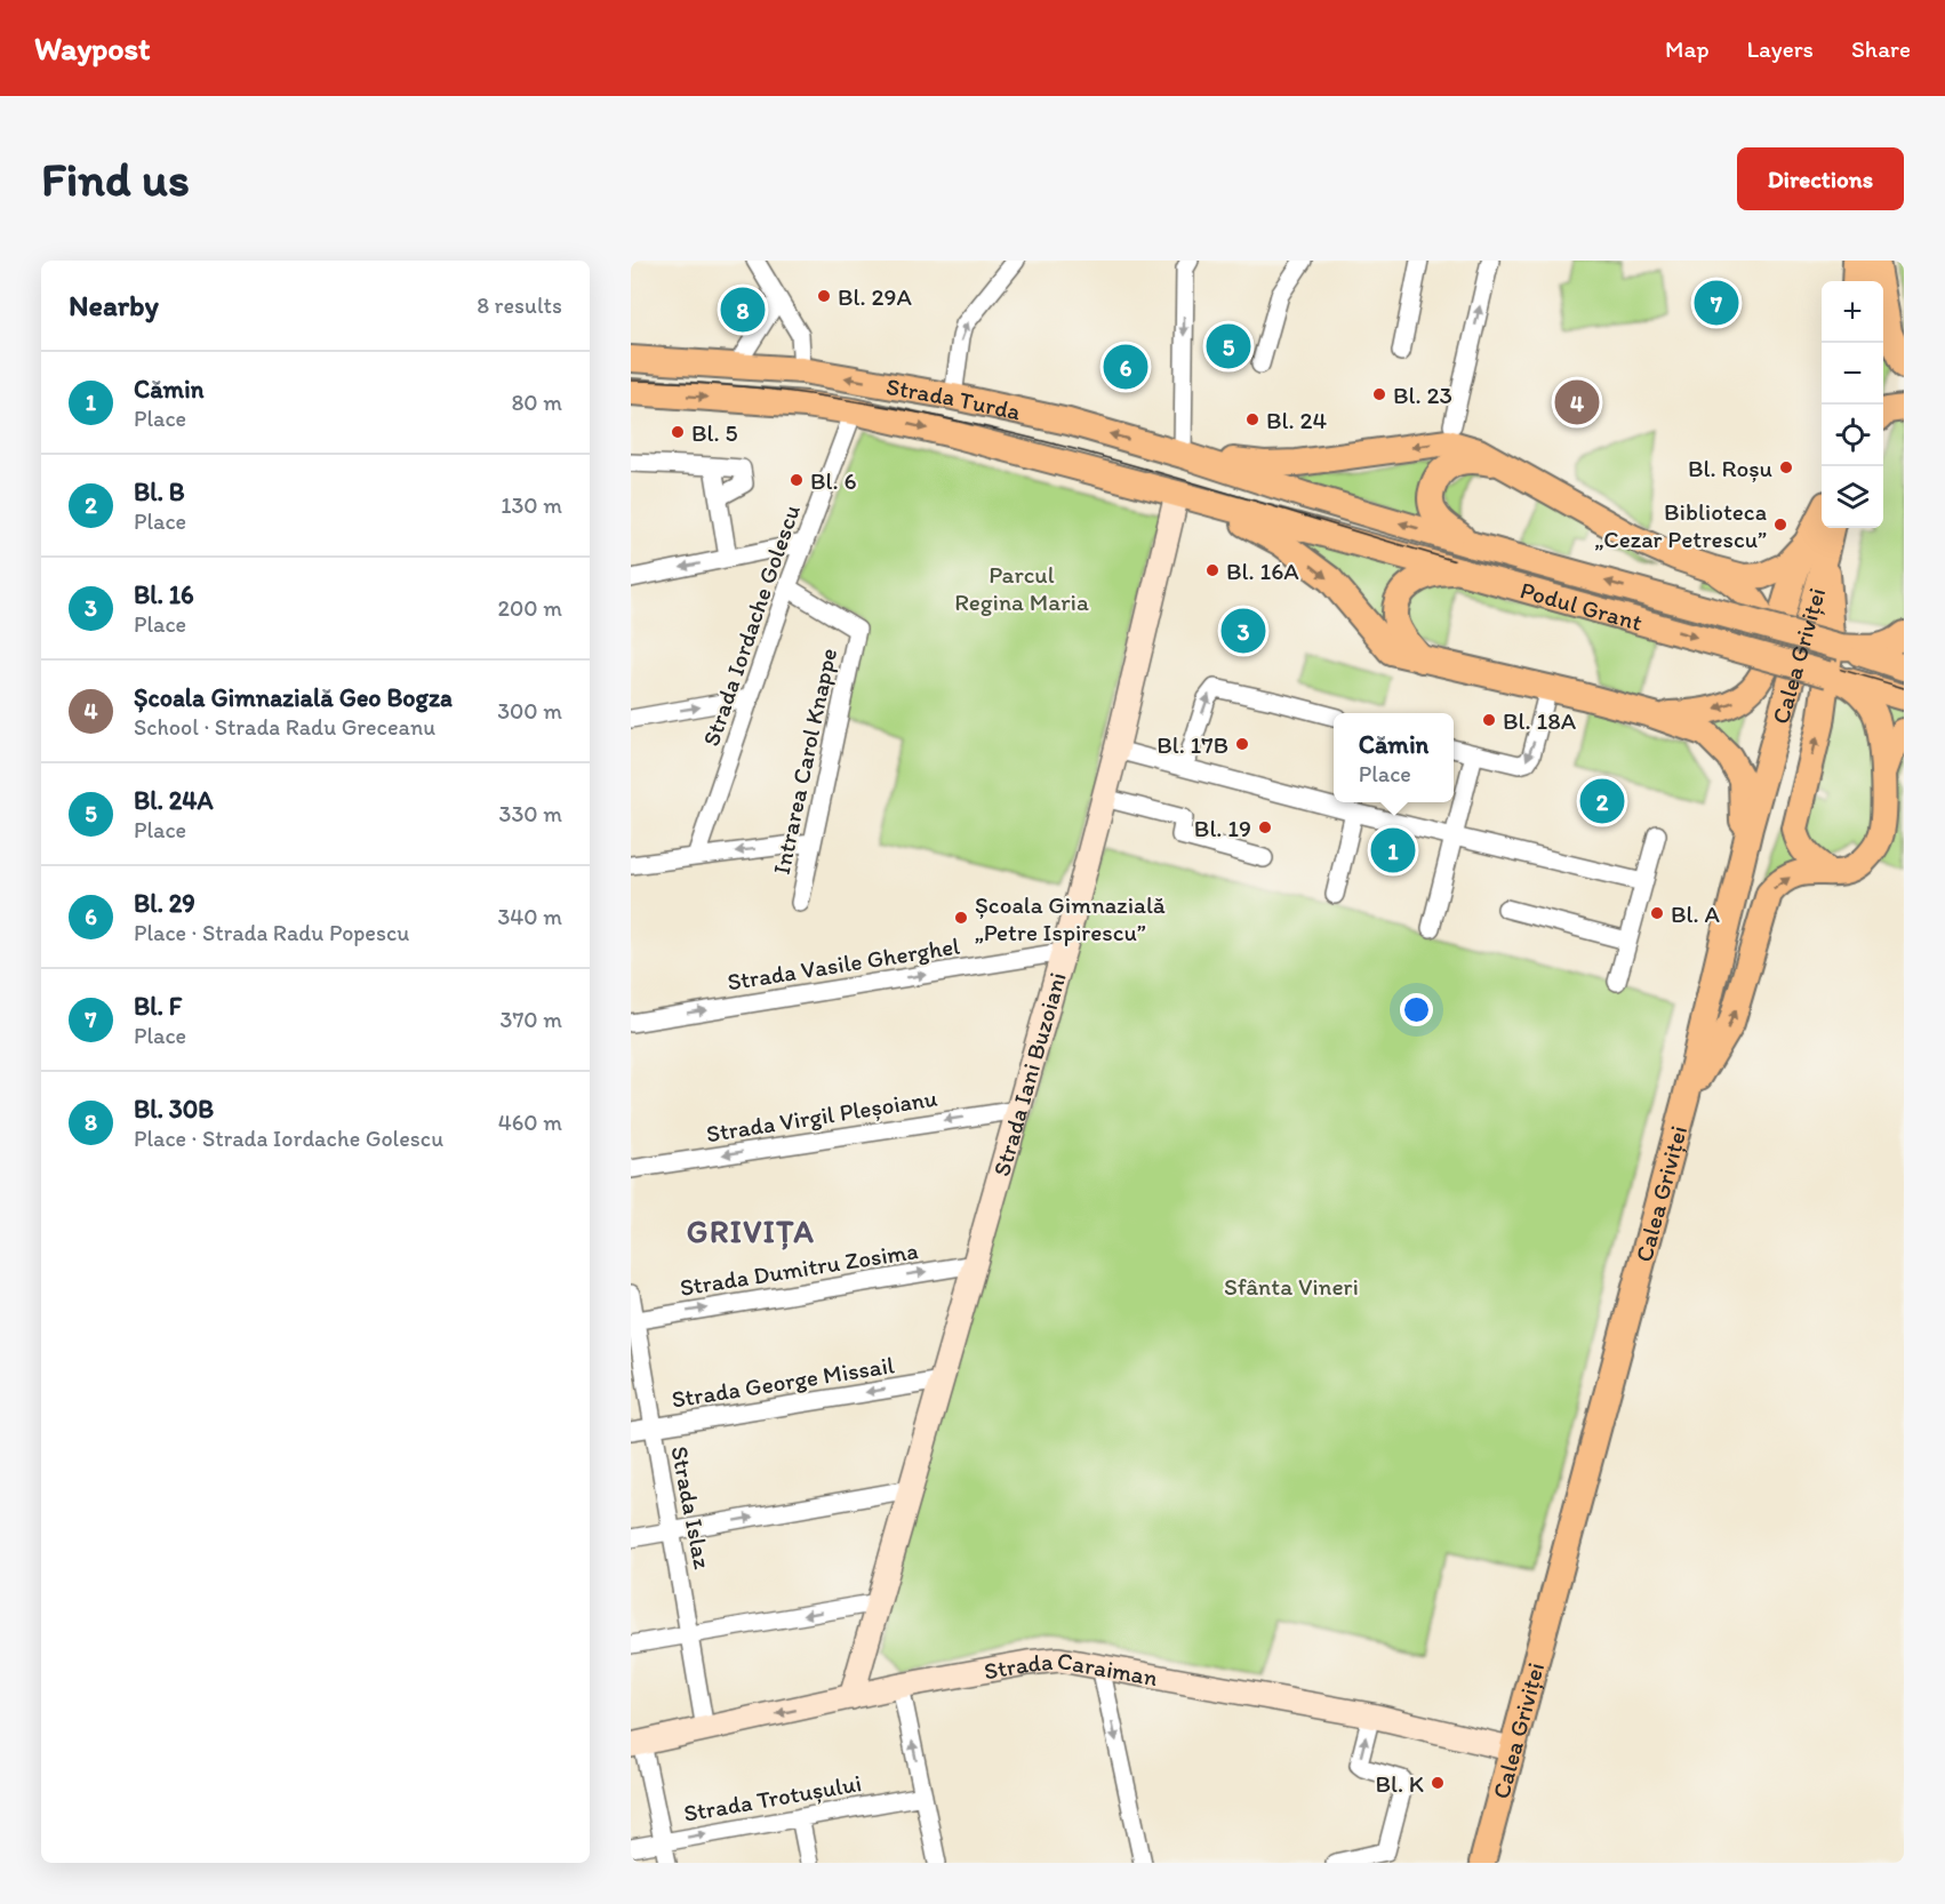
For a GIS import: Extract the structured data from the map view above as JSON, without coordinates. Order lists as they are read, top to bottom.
{
  "streets": {
    "main road": ["Strada Turda", "Podul Grant", "Calea Griviței"],
    "street": [
      "Strada Iordache Golescu",
      "Intrarea Carol Knappe",
      "Strada Vasile Gherghel",
      "Strada Iani Buzoiani",
      "Strada Virgil Pleșoianu",
      "Strada Dumitru Zosima",
      "Strada George Missail",
      "Strada Islaz",
      "Strada Caraiman",
      "Strada Trotușului"
    ]
  },
  "crossings": [
    ["Strada Turda", "Podul Grant"],
    ["Strada Turda", "Strada Iordache Golescu"],
    ["Strada Turda", "Strada Iani Buzoiani"],
    ["Strada Iordache Golescu", "Intrarea Carol Knappe"],
    ["Calea Griviței", "Strada Caraiman"],
    ["Strada Vasile Gherghel", "Strada Iani Buzoiani"],
    ["Strada Iani Buzoiani", "Strada Virgil Pleșoianu"],
    ["Strada Iani Buzoiani", "Strada Dumitru Zosima"],
    ["Strada Iani Buzoiani", "Strada George Missail"],
    ["Strada Iani Buzoiani", "Strada Caraiman"],
    ["Strada Dumitru Zosima", "Strada Islaz"],
    ["Strada George Missail", "Strada Islaz"],
    ["Strada Islaz", "Strada Caraiman"]
  ],
  "one_way": [
    "Strada Vasile Gherghel",
    "Strada Virgil Pleșoianu",
    "Strada Dumitru Zosima",
    "Strada Trotușului"
  ],
  "districts": ["GRIVIȚA"],
  "parks": ["Parcul Regina Maria", "Sfânta Vineri"],
  "places": [
    "Bl. 29A",
    "Bl. 23",
    "Bl. 24",
    "Bl. 5",
    "Bl. Roșu",
    "Bl. 6",
    "Biblioteca „Cezar Petrescu”",
    "Bl. 16A",
    "Bl. 18A",
    "Bl. 17B",
    "Bl. 19",
    "Bl. A",
    "Școala Gimnazială „Petre Ispirescu”",
    "Bl. K"
  ],
  "page": {
    "header": "Waypost",
    "nav": ["Map", "Layers", "Share"],
    "buttons": "Directions",
    "title": "Find us",
    "heading": ["Nearby", "8 results"],
    "pins": [
      "7",
      "8",
      "5",
      "6",
      "4",
      "3",
      "2",
      "1"
    ],
    "map_buttons": ["+", "−"],
    "list": [
      {
        "mark": "1",
        "name": "Cămin",
        "note": "Place",
        "value": "80 m"
      },
      {
        "mark": "2",
        "name": "Bl. B",
        "note": "Place",
        "value": "130 m"
      },
      {
        "mark": "3",
        "name": "Bl. 16",
        "note": "Place",
        "value": "200 m"
      },
      {
        "mark": "4",
        "name": "Școala Gimnazială Geo Bogza",
        "note": "School · Strada Radu Greceanu",
        "value": "300 m"
      },
      {
        "mark": "5",
        "name": "Bl. 24A",
        "note": "Place",
        "value": "330 m"
      },
      {
        "mark": "6",
        "name": "Bl. 29",
        "note": "Place · Strada Radu Popescu",
        "value": "340 m"
      },
      {
        "mark": "7",
        "name": "Bl. F",
        "note": "Place",
        "value": "370 m"
      },
      {
        "mark": "8",
        "name": "Bl. 30B",
        "note": "Place · Strada Iordache Golescu",
        "value": "460 m"
      }
    ],
    "popup": ["Cămin", "Place"]
  }
}
